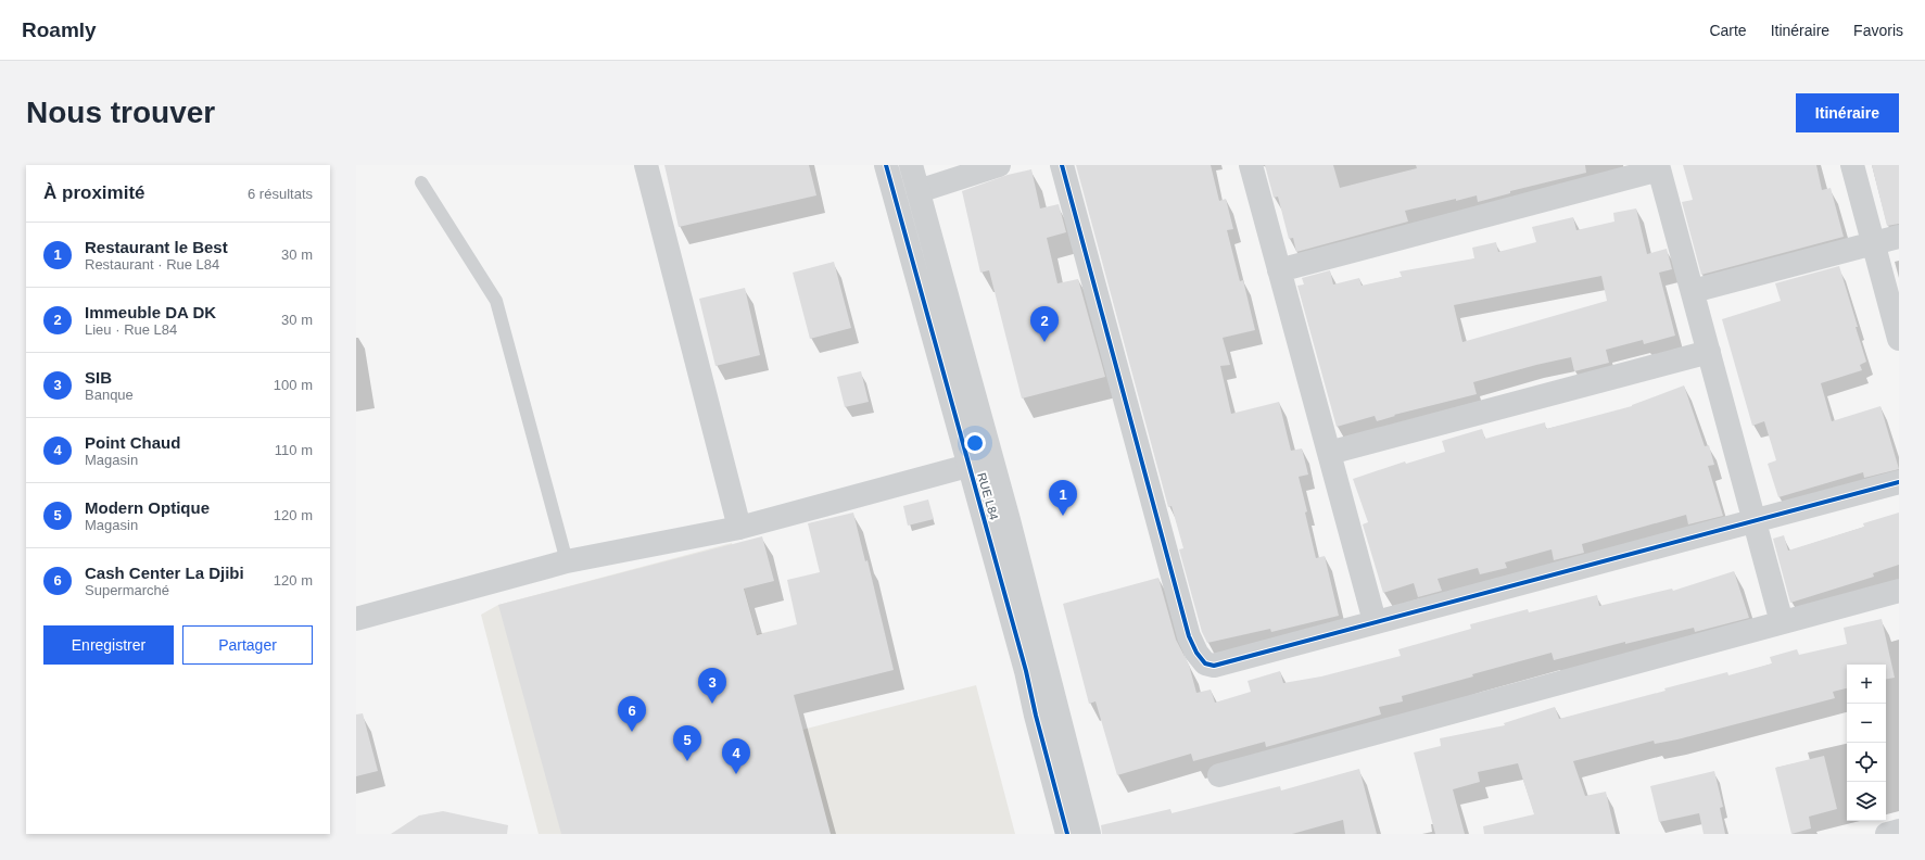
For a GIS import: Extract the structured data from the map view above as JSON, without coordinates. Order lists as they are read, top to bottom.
{
  "streets": {
    "street": ["RUE L84"]
  },
  "page": {
    "header": "Roamly",
    "nav": ["Carte", "Itinéraire", "Favoris"],
    "buttons": [
      "Itinéraire",
      ["Enregistrer", "Partager"]
    ],
    "title": "Nous trouver",
    "heading": ["À proximité", "6 résultats"],
    "list": [
      {
        "mark": "1",
        "name": "Restaurant le Best",
        "note": "Restaurant · Rue L84",
        "value": "30 m"
      },
      {
        "mark": "2",
        "name": "Immeuble DA DK",
        "note": "Lieu · Rue L84",
        "value": "30 m"
      },
      {
        "mark": "3",
        "name": "SIB",
        "note": "Banque",
        "value": "100 m"
      },
      {
        "mark": "4",
        "name": "Point Chaud",
        "note": "Magasin",
        "value": "110 m"
      },
      {
        "mark": "5",
        "name": "Modern Optique",
        "note": "Magasin",
        "value": "120 m"
      },
      {
        "mark": "6",
        "name": "Cash Center La Djibi",
        "note": "Supermarché",
        "value": "120 m"
      }
    ],
    "pins": [
      "2",
      "1",
      "3",
      "6",
      "5",
      "4"
    ],
    "map_buttons": ["+", "−"]
  }
}
